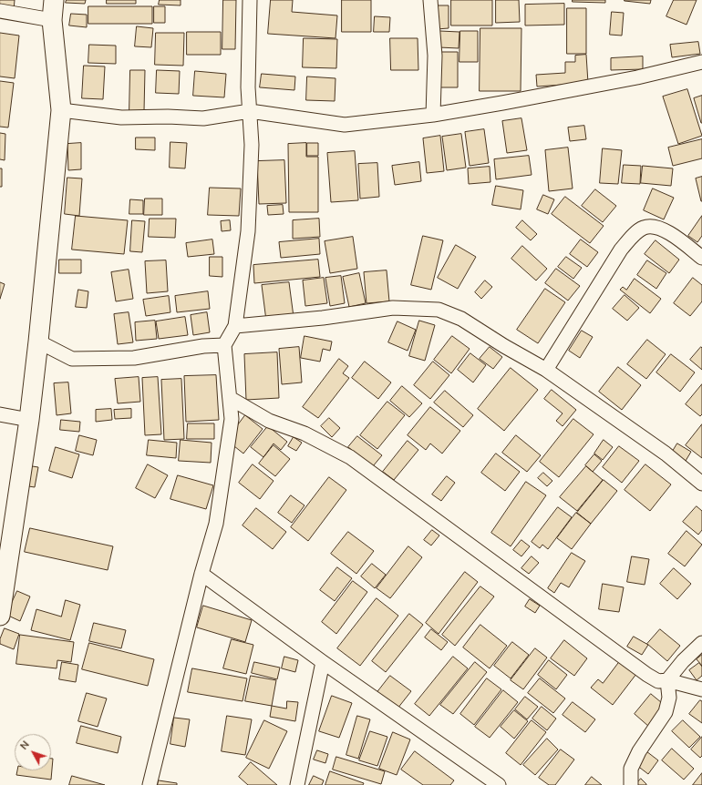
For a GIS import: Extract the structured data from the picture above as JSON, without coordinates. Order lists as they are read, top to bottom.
{
  "north": "top left"
}
